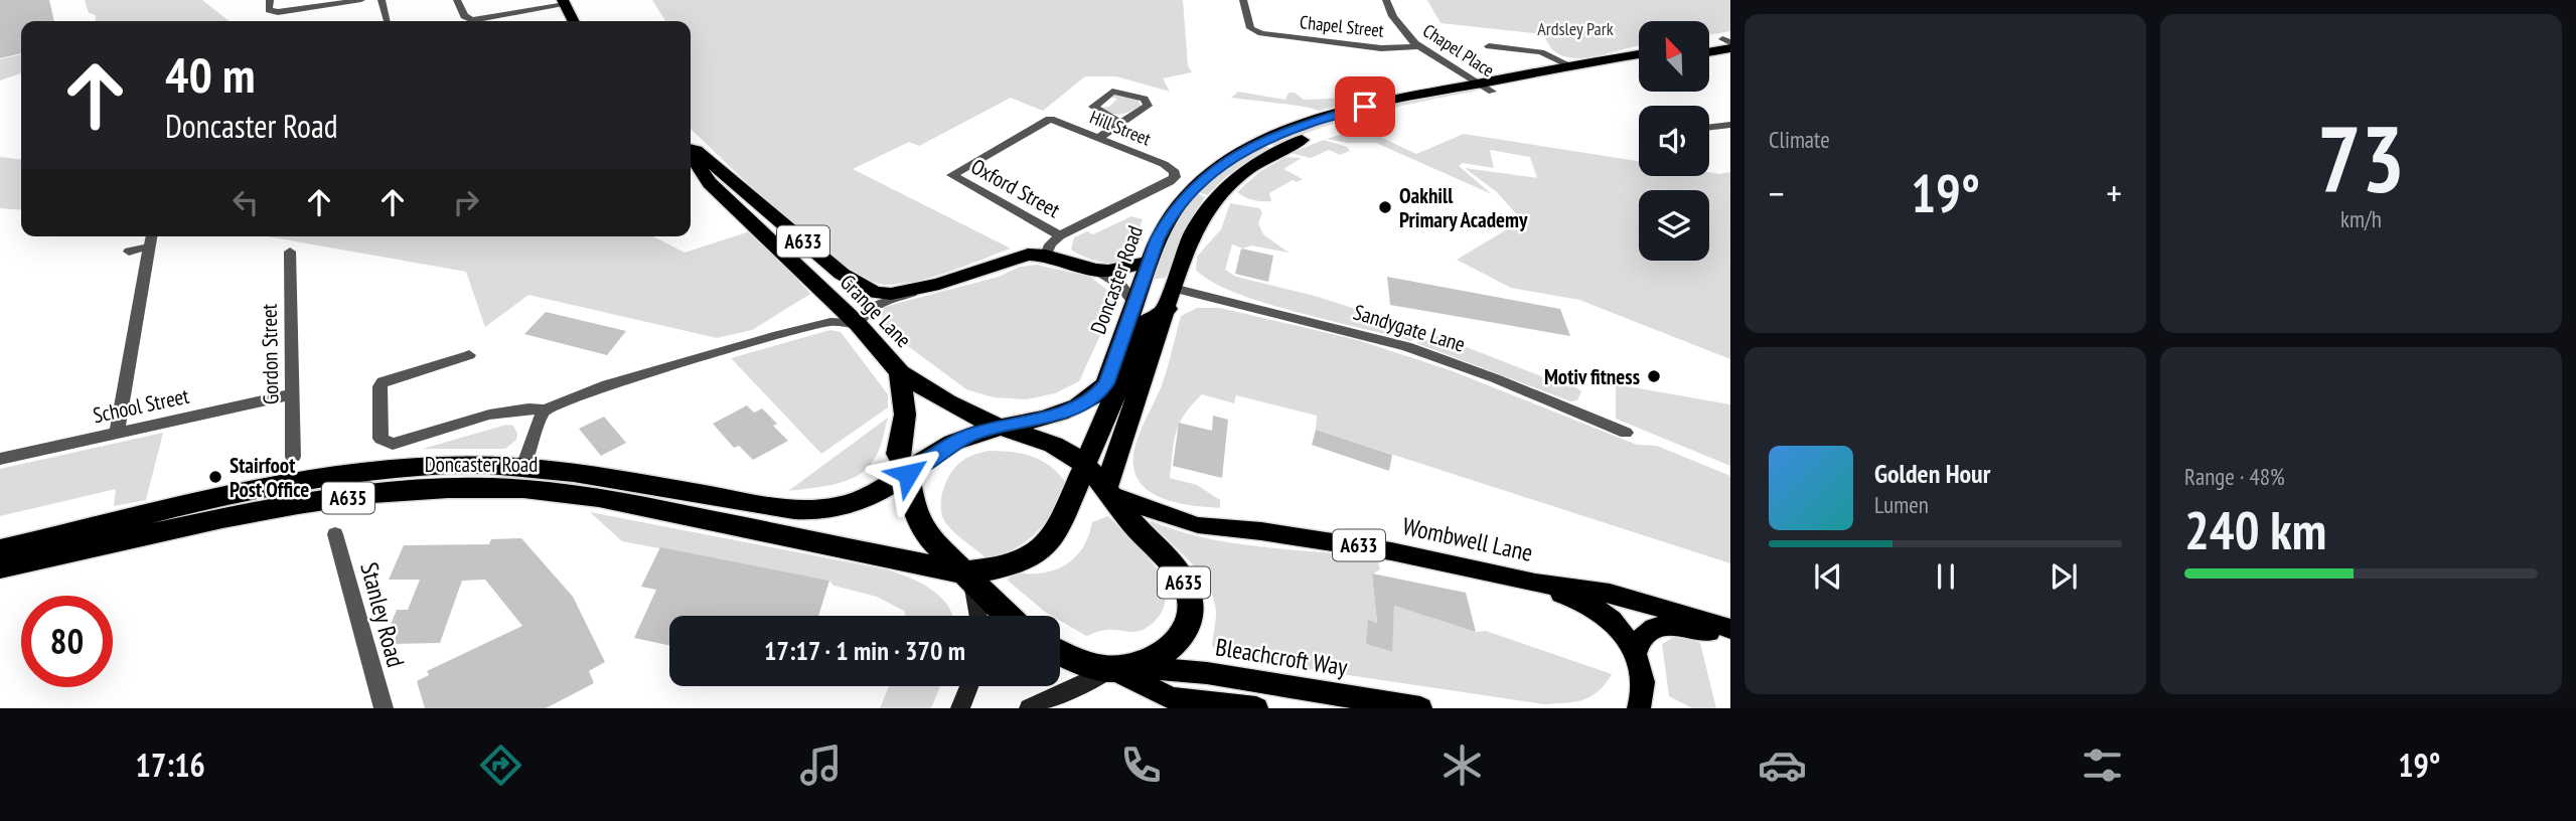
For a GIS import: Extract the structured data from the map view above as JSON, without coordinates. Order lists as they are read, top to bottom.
{
  "streets": {
    "highway": [
      "A633",
      "Doncaster Road",
      "Grange Lane",
      "A635"
    ],
    "main road": ["Wombwell Lane", "Bleachcroft Way"],
    "street": [
      "Chapel Street",
      "Chapel Place",
      "Hill Street",
      "Oxford Street",
      "Sandygate Lane",
      "Gordon Street",
      "School Street",
      "Stanley Road"
    ]
  },
  "crossings": [
    ["Chapel Street", "Chapel Place"],
    ["Chapel Place", "Doncaster Road"],
    ["Hill Street", "Oxford Street"],
    ["Hill Street", "Doncaster Road"],
    ["Oxford Street", "Doncaster Road"],
    ["A633", "Doncaster Road"],
    ["A633", "Grange Lane"],
    ["A633", "A635"],
    ["A633", "Wombwell Lane"],
    ["Doncaster Road", "Grange Lane"],
    ["Doncaster Road", "Sandygate Lane"],
    ["Doncaster Road", "A635"],
    ["Doncaster Road", "Wombwell Lane"],
    ["Grange Lane", "A635"],
    ["Gordon Street", "School Street"],
    ["A635", "Wombwell Lane"],
    ["A635", "Bleachcroft Way"]
  ],
  "parks": ["Ardsley Park"],
  "places": ["Oakhill Primary Academy", "Motiv fitness", "Stairfoot Post Office"],
  "north": "top left",
  "page": {
    "tile": [
      "Climate",
      ["73", "km/h"],
      ["Range · 48%", "240 km"]
    ],
    "turn": ["40 m", "Doncaster Road"],
    "heat": ["−", "19°", "+"],
    "song": ["Golden Hour", "Lumen"],
    "limit": "80",
    "trip": "17:17 · 1 min · 370 m",
    "tabs": ["17:16", "19°"]
  }
}
